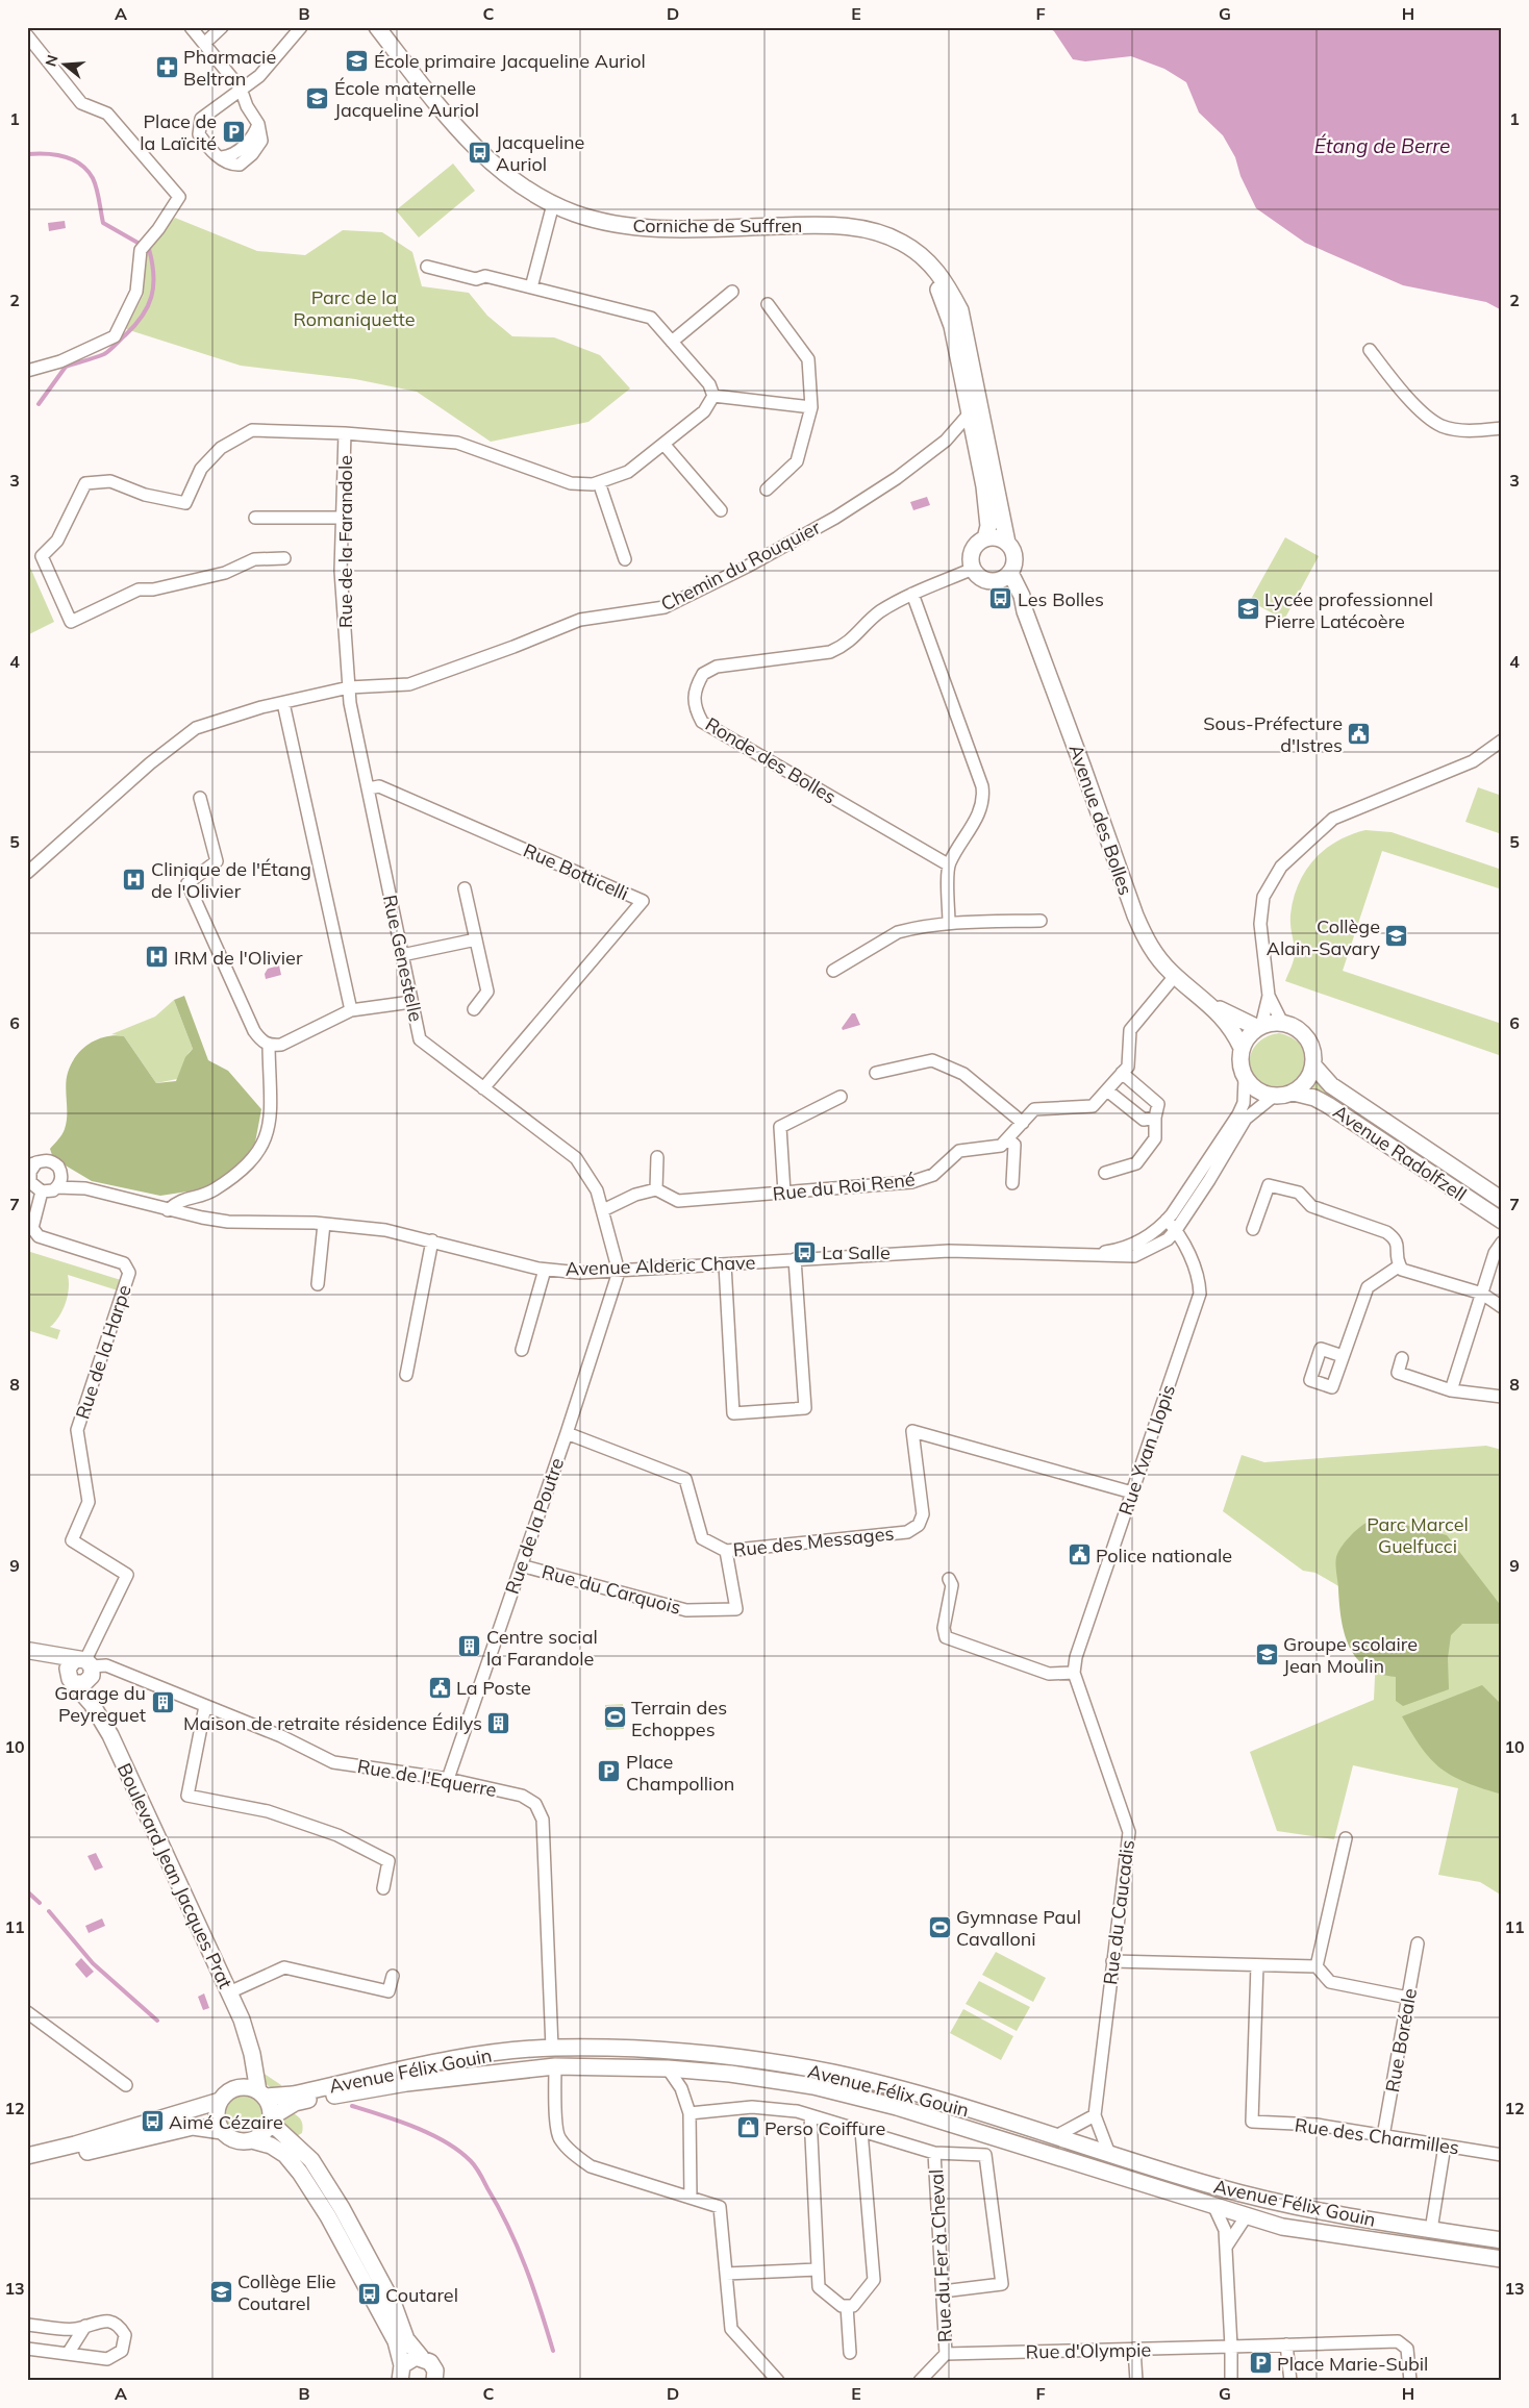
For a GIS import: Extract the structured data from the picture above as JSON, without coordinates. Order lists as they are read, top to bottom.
{
  "streets": {
    "main road": [
      "Corniche de Suffren",
      "Avenue des Bolles",
      "Avenue Radolfzell",
      "Boulevard Jean Jacques Prat",
      "Avenue Félix Gouin"
    ],
    "street": [
      "Rue de la Farandole",
      "Chemin du Rouquier",
      "Ronde des Bolles",
      "Rue Botticelli",
      "Rue Genestelle",
      "Rue du Roi René",
      "Avenue Alderic Chave",
      "Rue de la Harpe",
      "Rue Yvan Llopis",
      "Rue de la Poutre",
      "Rue des Messages",
      "Rue du Carquois",
      "Rue de l'Equerre",
      "Rue du Caucadis",
      "Rue Boréale",
      "Rue des Charmilles",
      "Rue du Fer à Cheval",
      "Rue d'Olympie"
    ]
  },
  "crossings": [
    ["Corniche de Suffren", "Chemin du Rouquier"],
    ["Rue de la Farandole", "Chemin du Rouquier"],
    ["Rue de la Farandole", "Rue Genestelle"],
    ["Chemin du Rouquier", "Rue Genestelle"],
    ["Ronde des Bolles", "Avenue des Bolles"],
    ["Avenue des Bolles", "Avenue Radolfzell"],
    ["Avenue des Bolles", "Rue du Roi René"],
    ["Avenue des Bolles", "Avenue Alderic Chave"],
    ["Rue Botticelli", "Rue Genestelle"],
    ["Rue Genestelle", "Avenue Alderic Chave"],
    ["Rue Genestelle", "Rue de la Poutre"],
    ["Avenue Radolfzell", "Avenue Alderic Chave"],
    ["Avenue Alderic Chave", "Rue de la Harpe"],
    ["Avenue Alderic Chave", "Rue Yvan Llopis"],
    ["Avenue Alderic Chave", "Rue de la Poutre"],
    ["Rue de la Harpe", "Rue de l'Equerre"],
    ["Rue de la Harpe", "Boulevard Jean Jacques Prat"],
    ["Rue Yvan Llopis", "Rue des Messages"],
    ["Rue Yvan Llopis", "Rue du Caucadis"],
    ["Rue de la Poutre", "Rue des Messages"],
    ["Rue de la Poutre", "Rue du Carquois"],
    ["Rue de la Poutre", "Rue de l'Equerre"],
    ["Rue des Messages", "Rue du Carquois"],
    ["Rue de l'Equerre", "Boulevard Jean Jacques Prat"],
    ["Rue de l'Equerre", "Avenue Félix Gouin"],
    ["Boulevard Jean Jacques Prat", "Avenue Félix Gouin"],
    ["Rue du Caucadis", "Avenue Félix Gouin"],
    ["Rue Boréale", "Rue des Charmilles"],
    ["Rue du Fer à Cheval", "Rue d'Olympie"]
  ],
  "water": ["Étang de Berre"],
  "parks": ["Parc de la Romaniquette", "Parc Marcel Guelfucci"],
  "places": {
    "school or university": [
      "École primaire Jacqueline Auriol",
      "École maternelle Jacqueline Auriol",
      "Lycée professionnel Pierre Latécoère",
      "Collège Alain-Savary",
      "Groupe scolaire Jean Moulin",
      "Collège Elie Coutarel"
    ],
    "pharmacy": ["Pharmacie Beltran"],
    "parking": ["Place de la Laïcité", "Place Champollion", "Place Marie-Subil"],
    "bus stop": [
      "Jacqueline Auriol",
      "Les Bolles",
      "La Salle",
      "Aimé Cézaire",
      "Coutarel"
    ],
    "public building": ["Sous-Préfecture d'Istres", "Police nationale", "La Poste"],
    "hospital": ["Clinique de l'Étang de l'Olivier", "IRM de l'Olivier"],
    "building": ["Centre social la Farandole", "Garage du Peyreguet", "Maison de retraite résidence Édilys"],
    "sports": ["Terrain des Echoppes", "Gymnase Paul Cavalloni"],
    "shop": ["Perso Coiffure"]
  },
  "north": "left",
  "grid": {
    "columns": [
      "A",
      "B",
      "C",
      "D",
      "E",
      "F",
      "G",
      "H"
    ],
    "rows": [
      "1",
      "2",
      "3",
      "4",
      "5",
      "6",
      "7",
      "8",
      "9",
      "10",
      "11",
      "12",
      "13"
    ]
  }
}
